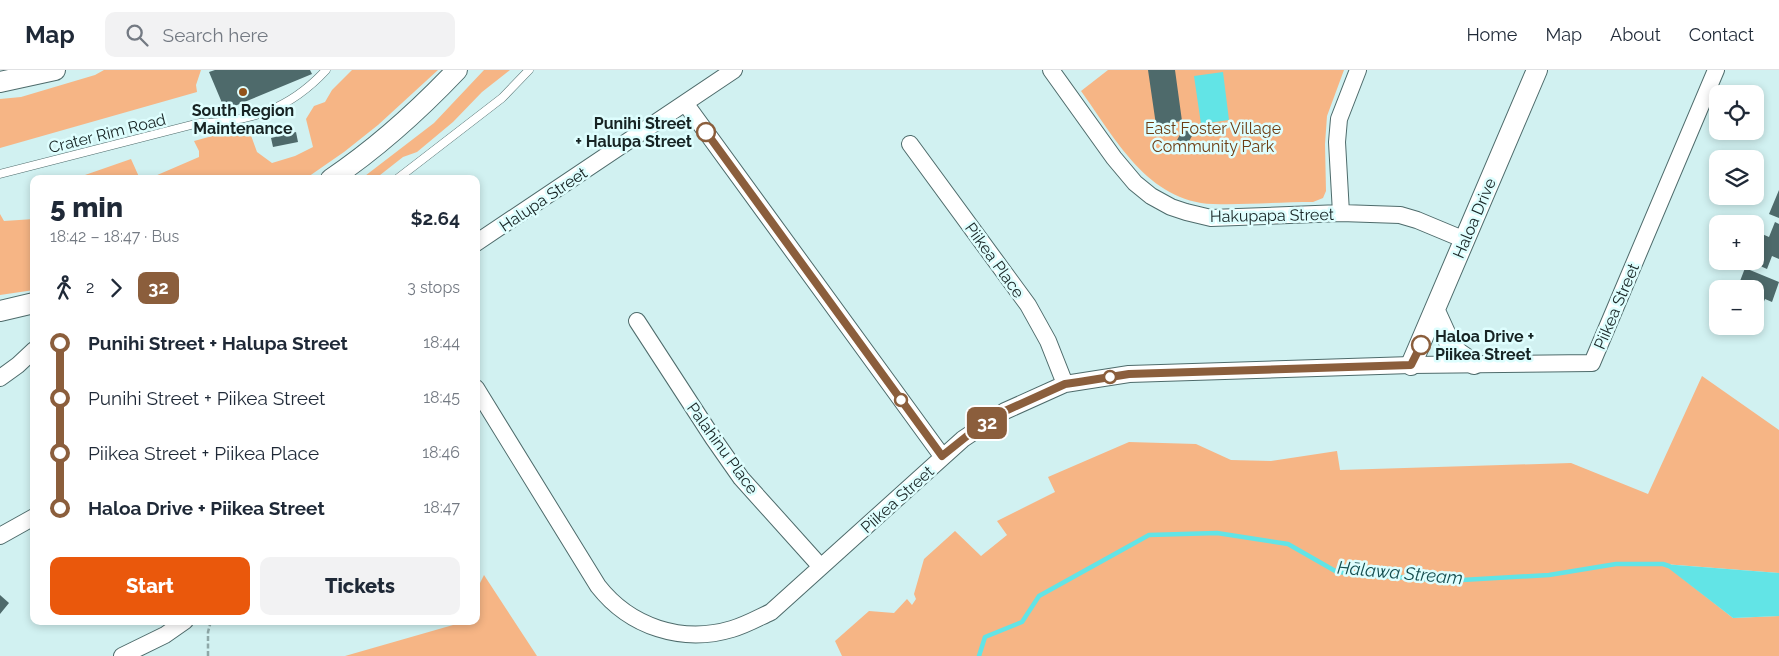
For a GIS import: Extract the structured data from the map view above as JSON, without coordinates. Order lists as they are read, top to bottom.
{
  "streets": {
    "street": [
      "Halupa Street",
      "Hakupapa Street",
      "Haloa Drive",
      "Piikea Place",
      "Piikea Street",
      "Palahinu Place"
    ],
    "lane": ["Crater Rim Road"]
  },
  "crossings": [
    ["Hakupapa Street", "Haloa Drive"],
    ["Haloa Drive", "Piikea Street"],
    ["Piikea Place", "Piikea Street"],
    ["Piikea Street", "Palahinu Place"]
  ],
  "water": ["Hālawa Stream"],
  "parks": ["East Foster Village Community Park"],
  "places": ["South Region Maintenance", "Punihi Street + Halupa Street", "Haloa Drive + Piikea Street"],
  "lines": ["bus line 32"],
  "page": {
    "header": "Map",
    "search": "Search here",
    "nav": [
      "Home",
      "Map",
      "About",
      "Contact"
    ],
    "on_map": "32",
    "map_buttons": ["+", "−"],
    "heading": ["5 min", "18:42 – 18:47 · Bus", "$2.64"],
    "legs": ["2", "32", "3 stops"],
    "list": [
      {
        "name": "Punihi Street + Halupa Street",
        "value": "18:44"
      },
      {
        "name": "Punihi Street + Piikea Street",
        "value": "18:45"
      },
      {
        "name": "Piikea Street + Piikea Place",
        "value": "18:46"
      },
      {
        "name": "Haloa Drive + Piikea Street",
        "value": "18:47"
      }
    ],
    "buttons": ["Start", "Tickets"]
  }
}
